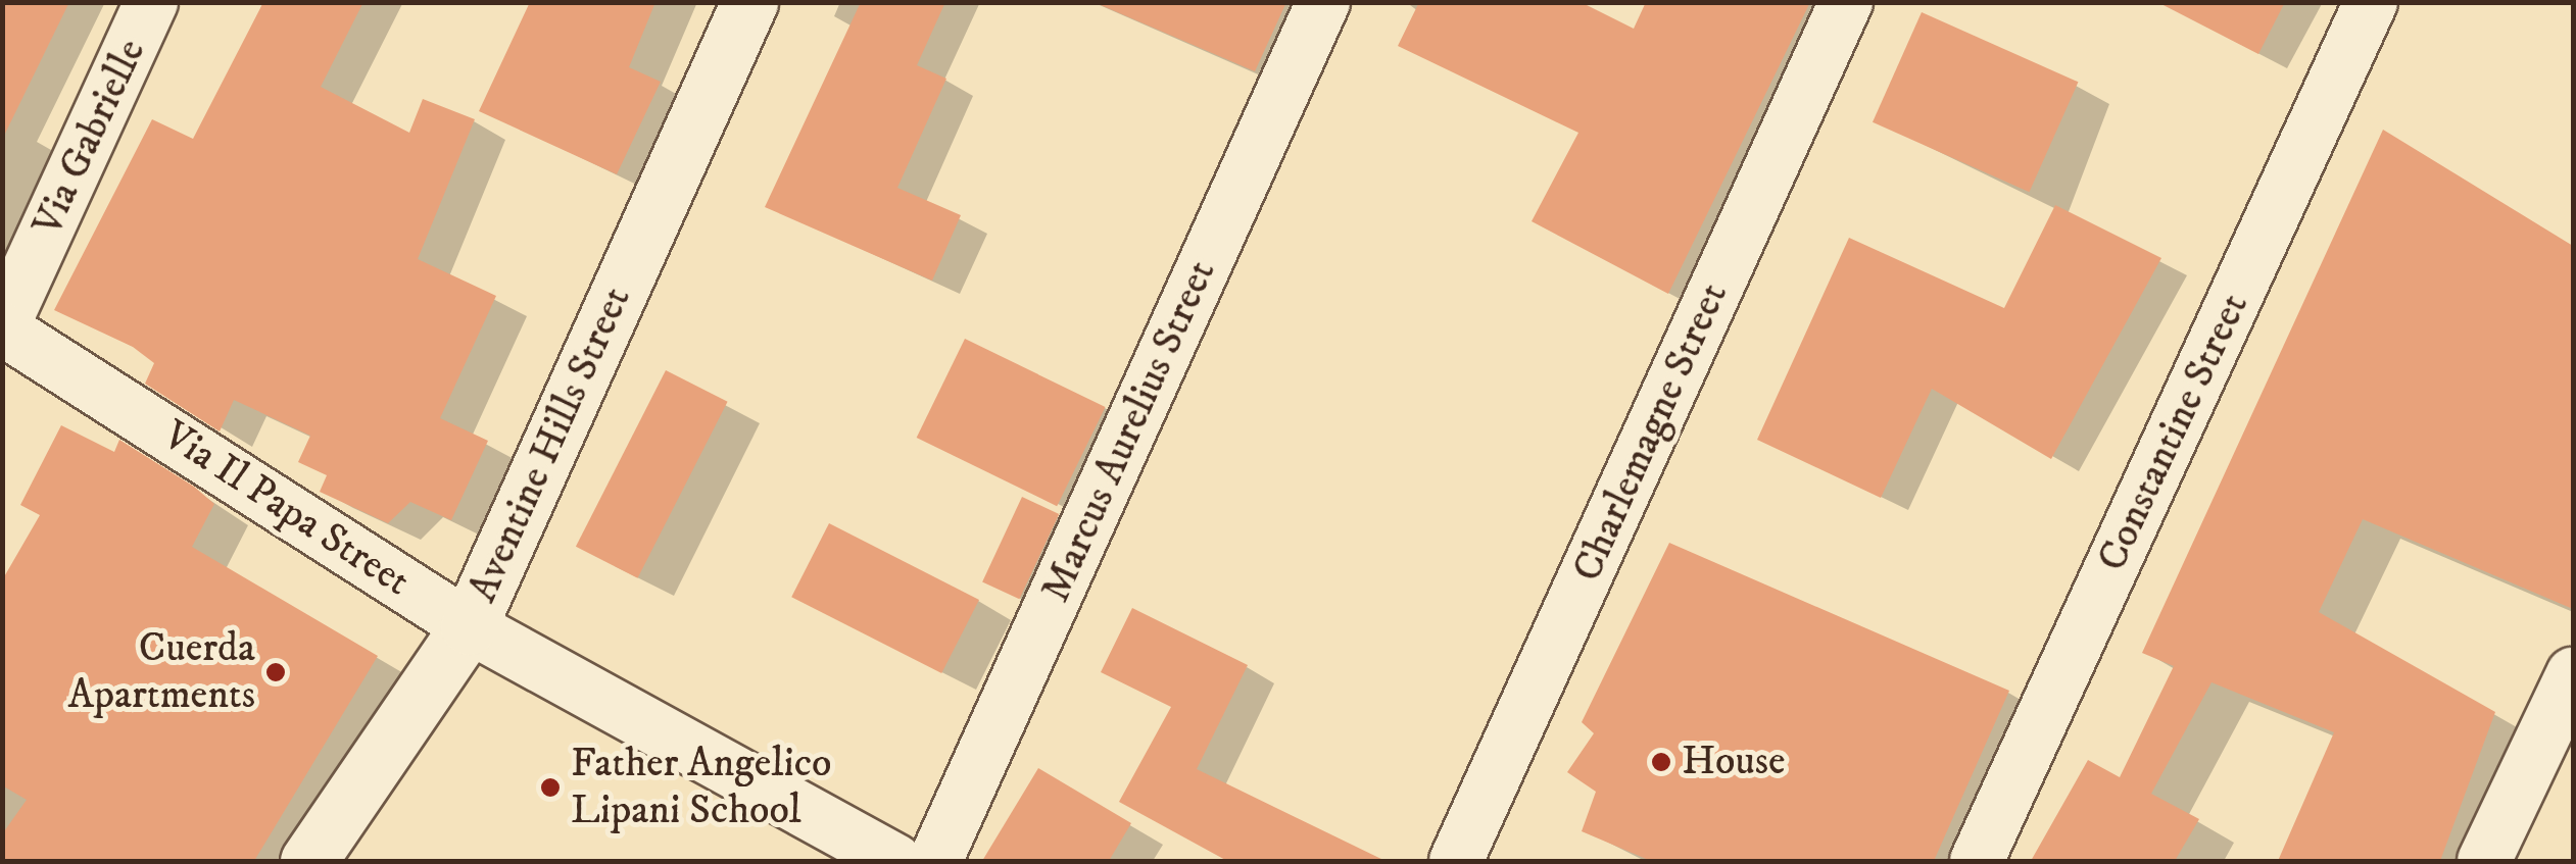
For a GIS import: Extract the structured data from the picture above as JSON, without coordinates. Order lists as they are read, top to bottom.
{
  "streets": {
    "street": [
      "Via Gabrielle",
      "Marcus Aurelius Street",
      "Charlemagne Street",
      "Constantine Street",
      "Aventine Hills Street",
      "Via Il Papa Street"
    ]
  },
  "crossings": [
    ["Via Gabrielle", "Via Il Papa Street"],
    ["Aventine Hills Street", "Via Il Papa Street"]
  ],
  "places": ["Cuerda Apartments", "House", "Father Angelico Lipani School"]
}
